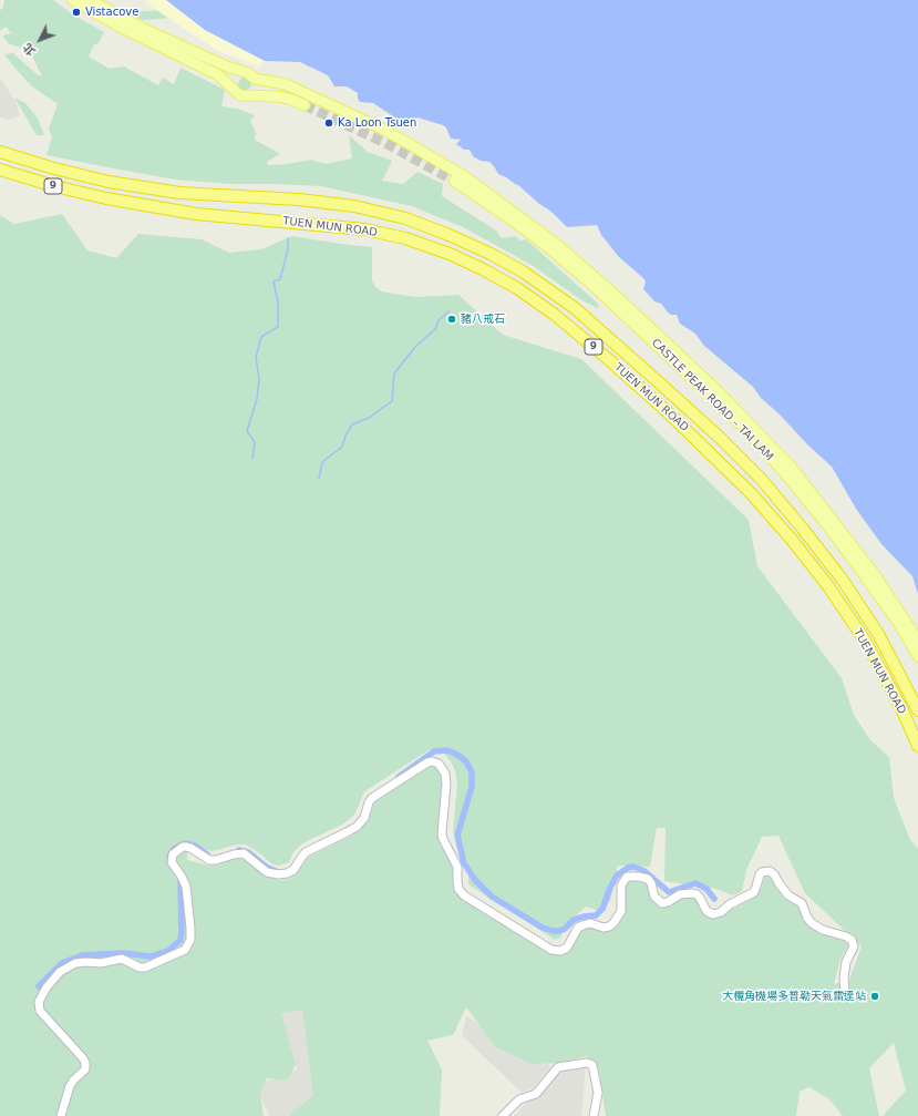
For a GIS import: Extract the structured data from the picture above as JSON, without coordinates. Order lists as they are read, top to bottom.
{
  "streets": {
    "highway": ["9", "TUEN MUN ROAD"],
    "main road": ["CASTLE PEAK ROAD – TAI LAM"]
  },
  "places": [
    "Vistacove",
    "Ka Loon Tsuen",
    "豬八戒石",
    "大欖角機場多普勒天氣雷達站"
  ],
  "north": "bottom left"
}
